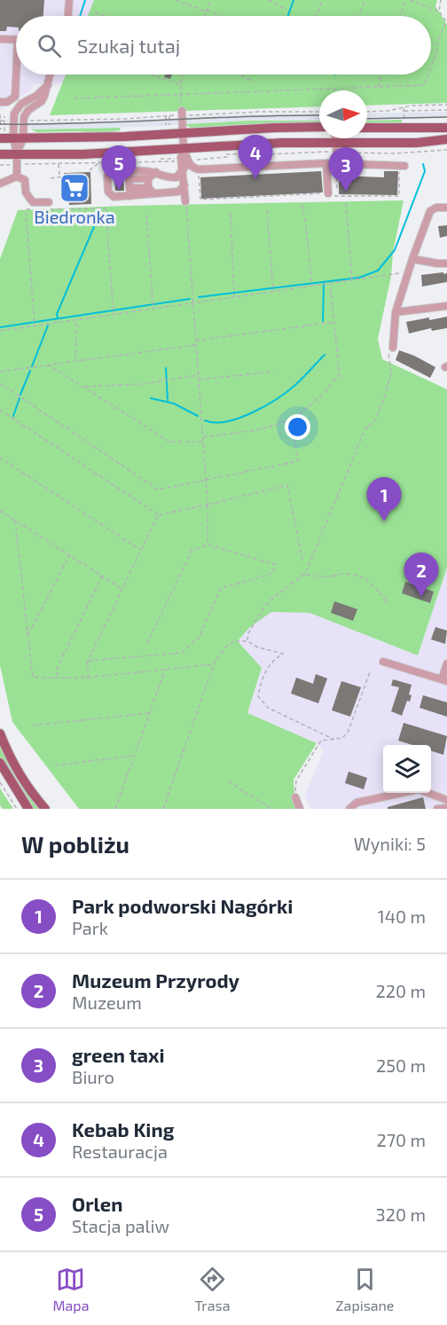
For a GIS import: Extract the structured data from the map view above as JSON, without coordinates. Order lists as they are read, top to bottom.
{
  "places": {
    "supermarket": ["Biedronka"]
  },
  "north": "right",
  "page": {
    "search": "Szukaj tutaj",
    "pins": [
      "4",
      "5",
      "3",
      "1",
      "2"
    ],
    "heading": ["W pobliżu", "Wyniki: 5"],
    "list": [
      {
        "mark": "1",
        "name": "Park podworski Nagórki",
        "note": "Park",
        "value": "140 m"
      },
      {
        "mark": "2",
        "name": "Muzeum Przyrody",
        "note": "Muzeum",
        "value": "220 m"
      },
      {
        "mark": "3",
        "name": "green taxi",
        "note": "Biuro",
        "value": "250 m"
      },
      {
        "mark": "4",
        "name": "Kebab King",
        "note": "Restauracja",
        "value": "270 m"
      },
      {
        "mark": "5",
        "name": "Orlen",
        "note": "Stacja paliw",
        "value": "320 m"
      }
    ],
    "nav": ["Mapa", "Trasa", "Zapisane"]
  }
}
